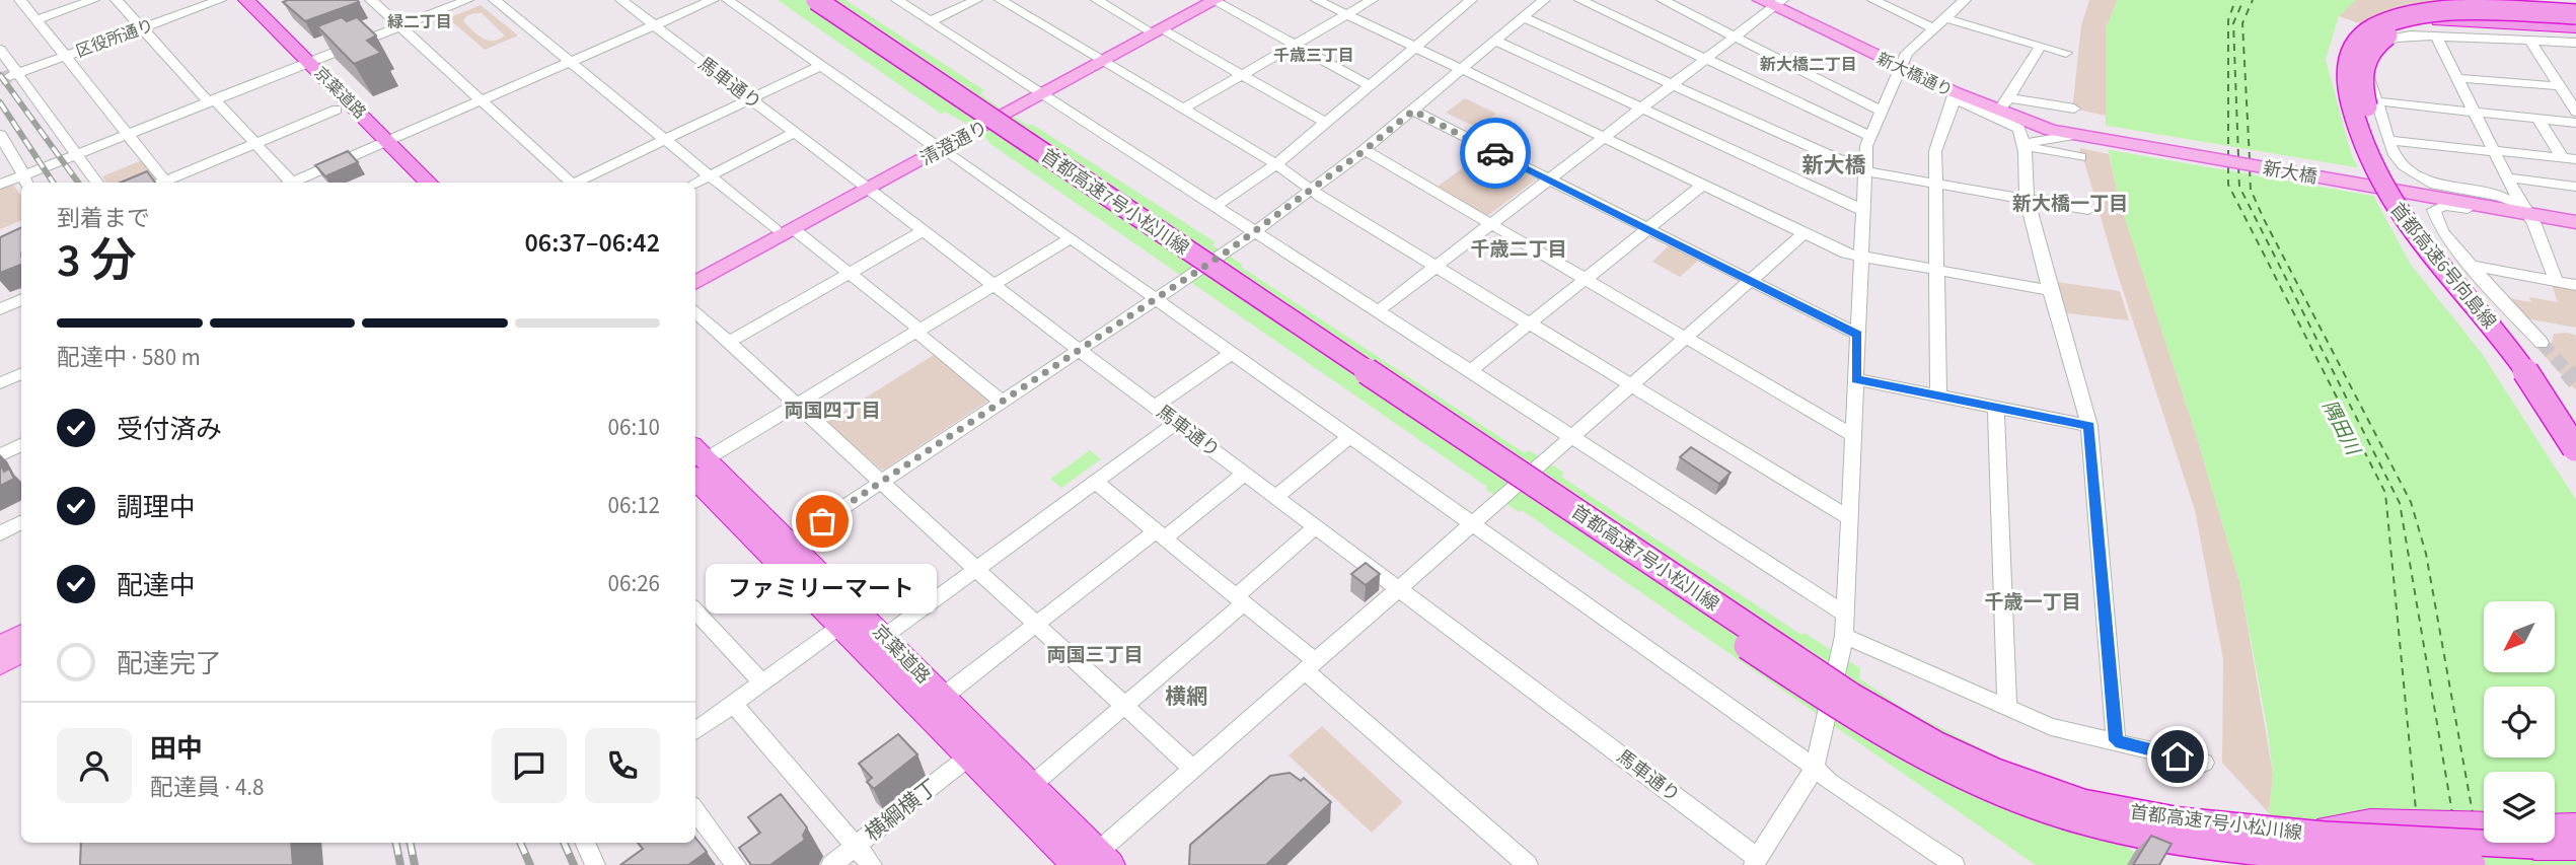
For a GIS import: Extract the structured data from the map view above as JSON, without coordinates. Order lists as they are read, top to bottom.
{
  "streets": {
    "highway": ["京葉道路", "首都高速7号小松川線", "首都高速6号向島線"],
    "main road": ["新大橋通り", "清澄通り", "新大橋"],
    "street": ["区役所通り", "馬車通り", "横綱横丁"]
  },
  "crossings": [
    ["新大橋通り", "新大橋"],
    ["馬車通り", "清澄通り"],
    ["京葉道路", "横綱横丁"]
  ],
  "districts": [
    "緑二丁目",
    "千歳三丁目",
    "新大橋二丁目",
    "新大橋",
    "新大橋一丁目",
    "千歳二丁目",
    "両国四丁目",
    "千歳一丁目",
    "両国三丁目",
    "横網"
  ],
  "water": ["隅田川"],
  "places": ["ファミリーマート"],
  "north": "bottom left",
  "page": {
    "heading": ["3 分", "到着まで", "06:37–06:42"],
    "panel": ["田中", "配達員 · 4.8"],
    "bar": "配達中 · 580 m",
    "list": [
      ["受付済み", "06:10"],
      ["調理中", "06:12"],
      ["配達中", "06:26"],
      "配達完了"
    ],
    "bubble": "ファミリーマート"
  }
}
